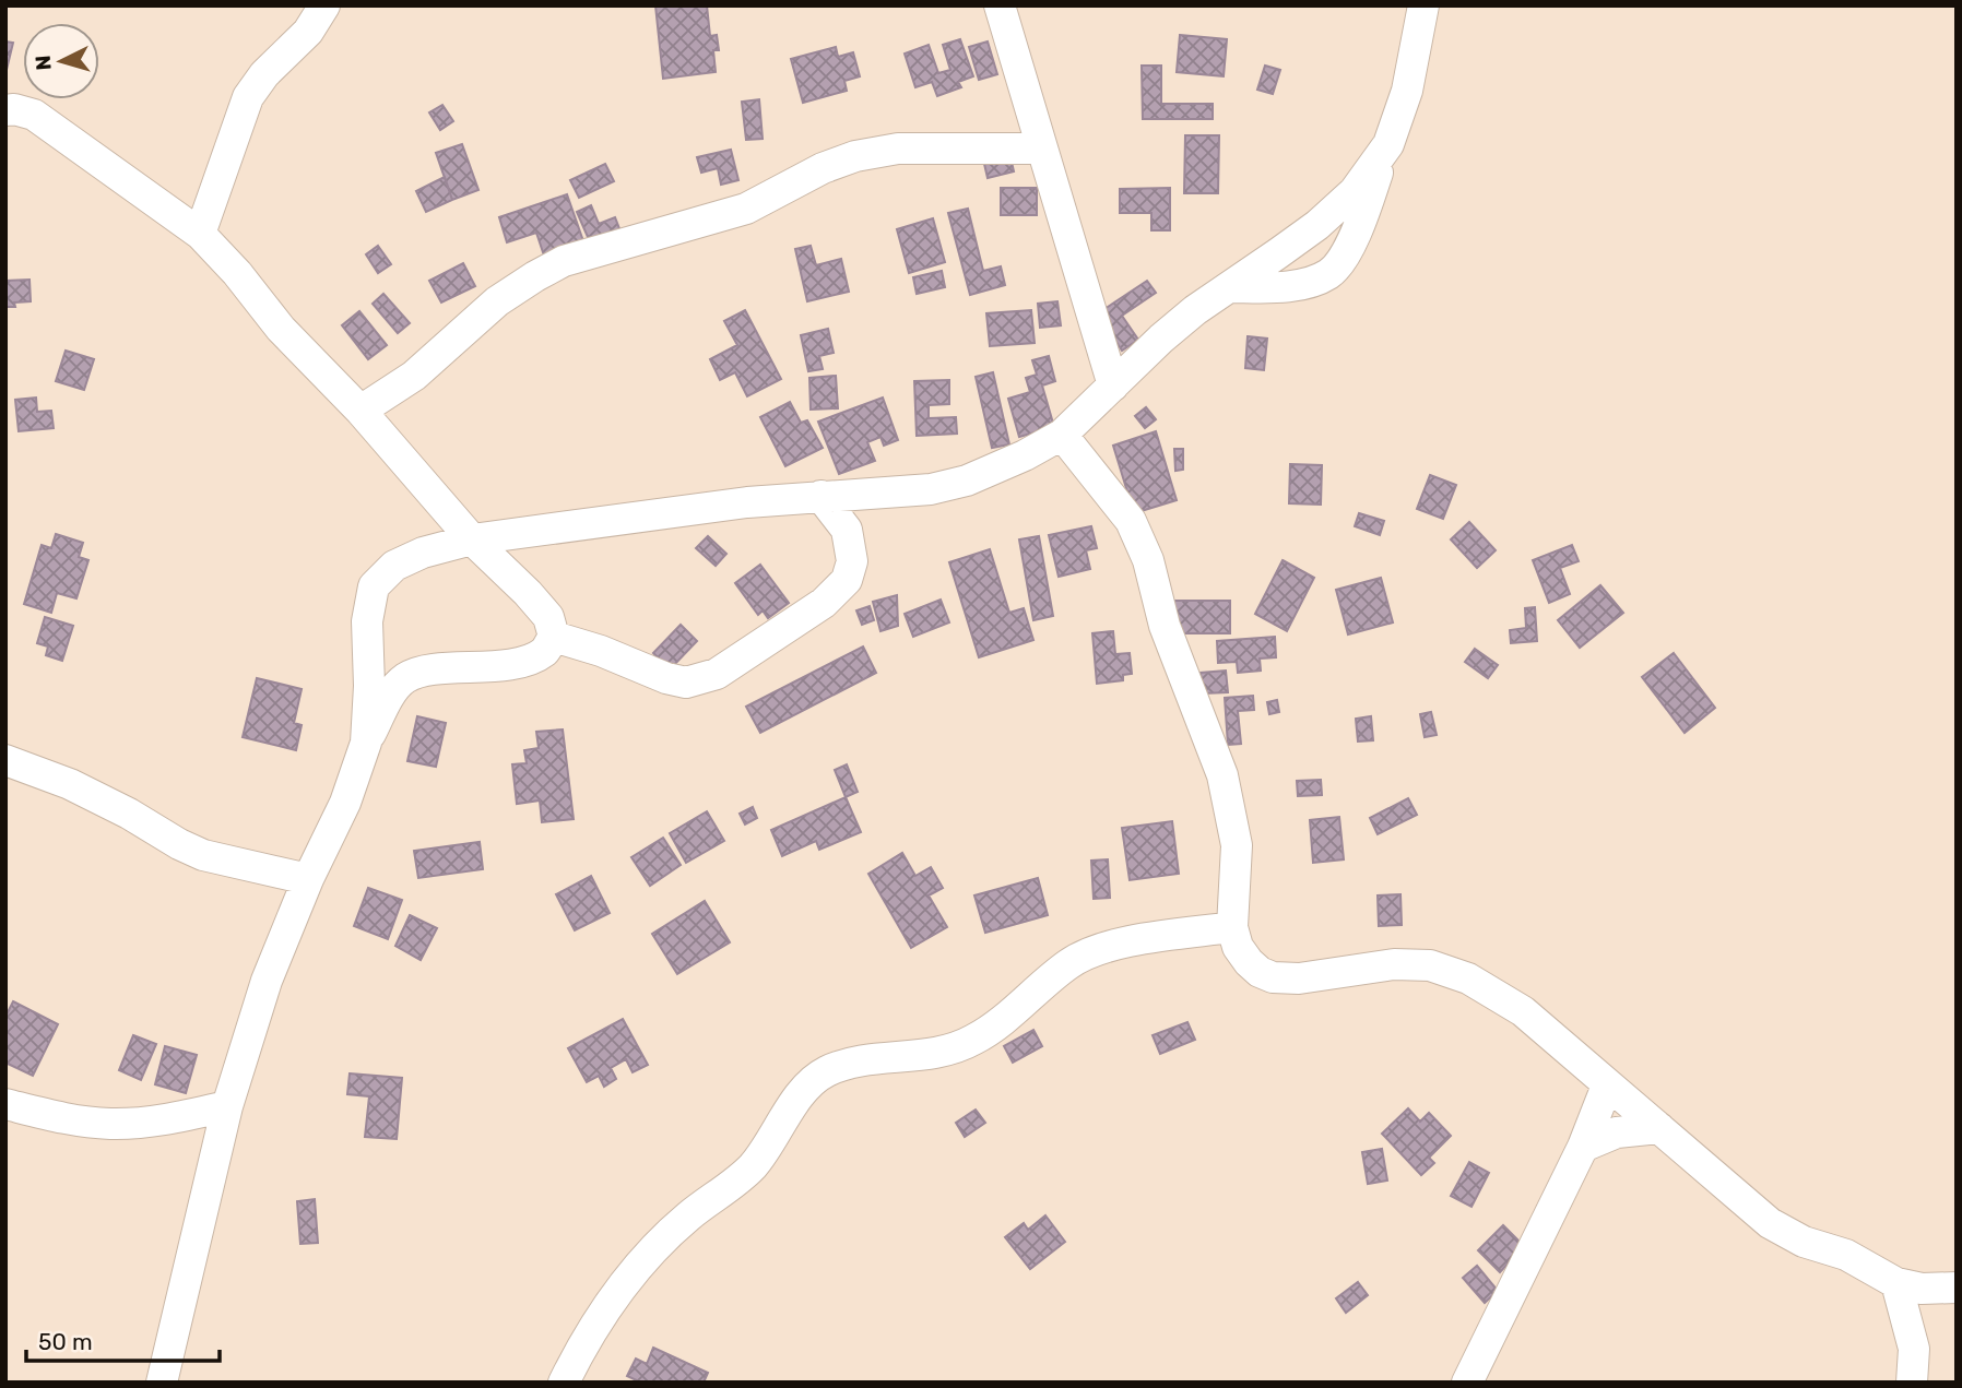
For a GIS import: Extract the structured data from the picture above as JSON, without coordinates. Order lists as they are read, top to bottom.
{
  "scale_bar": "50 m",
  "north": "left"
}
